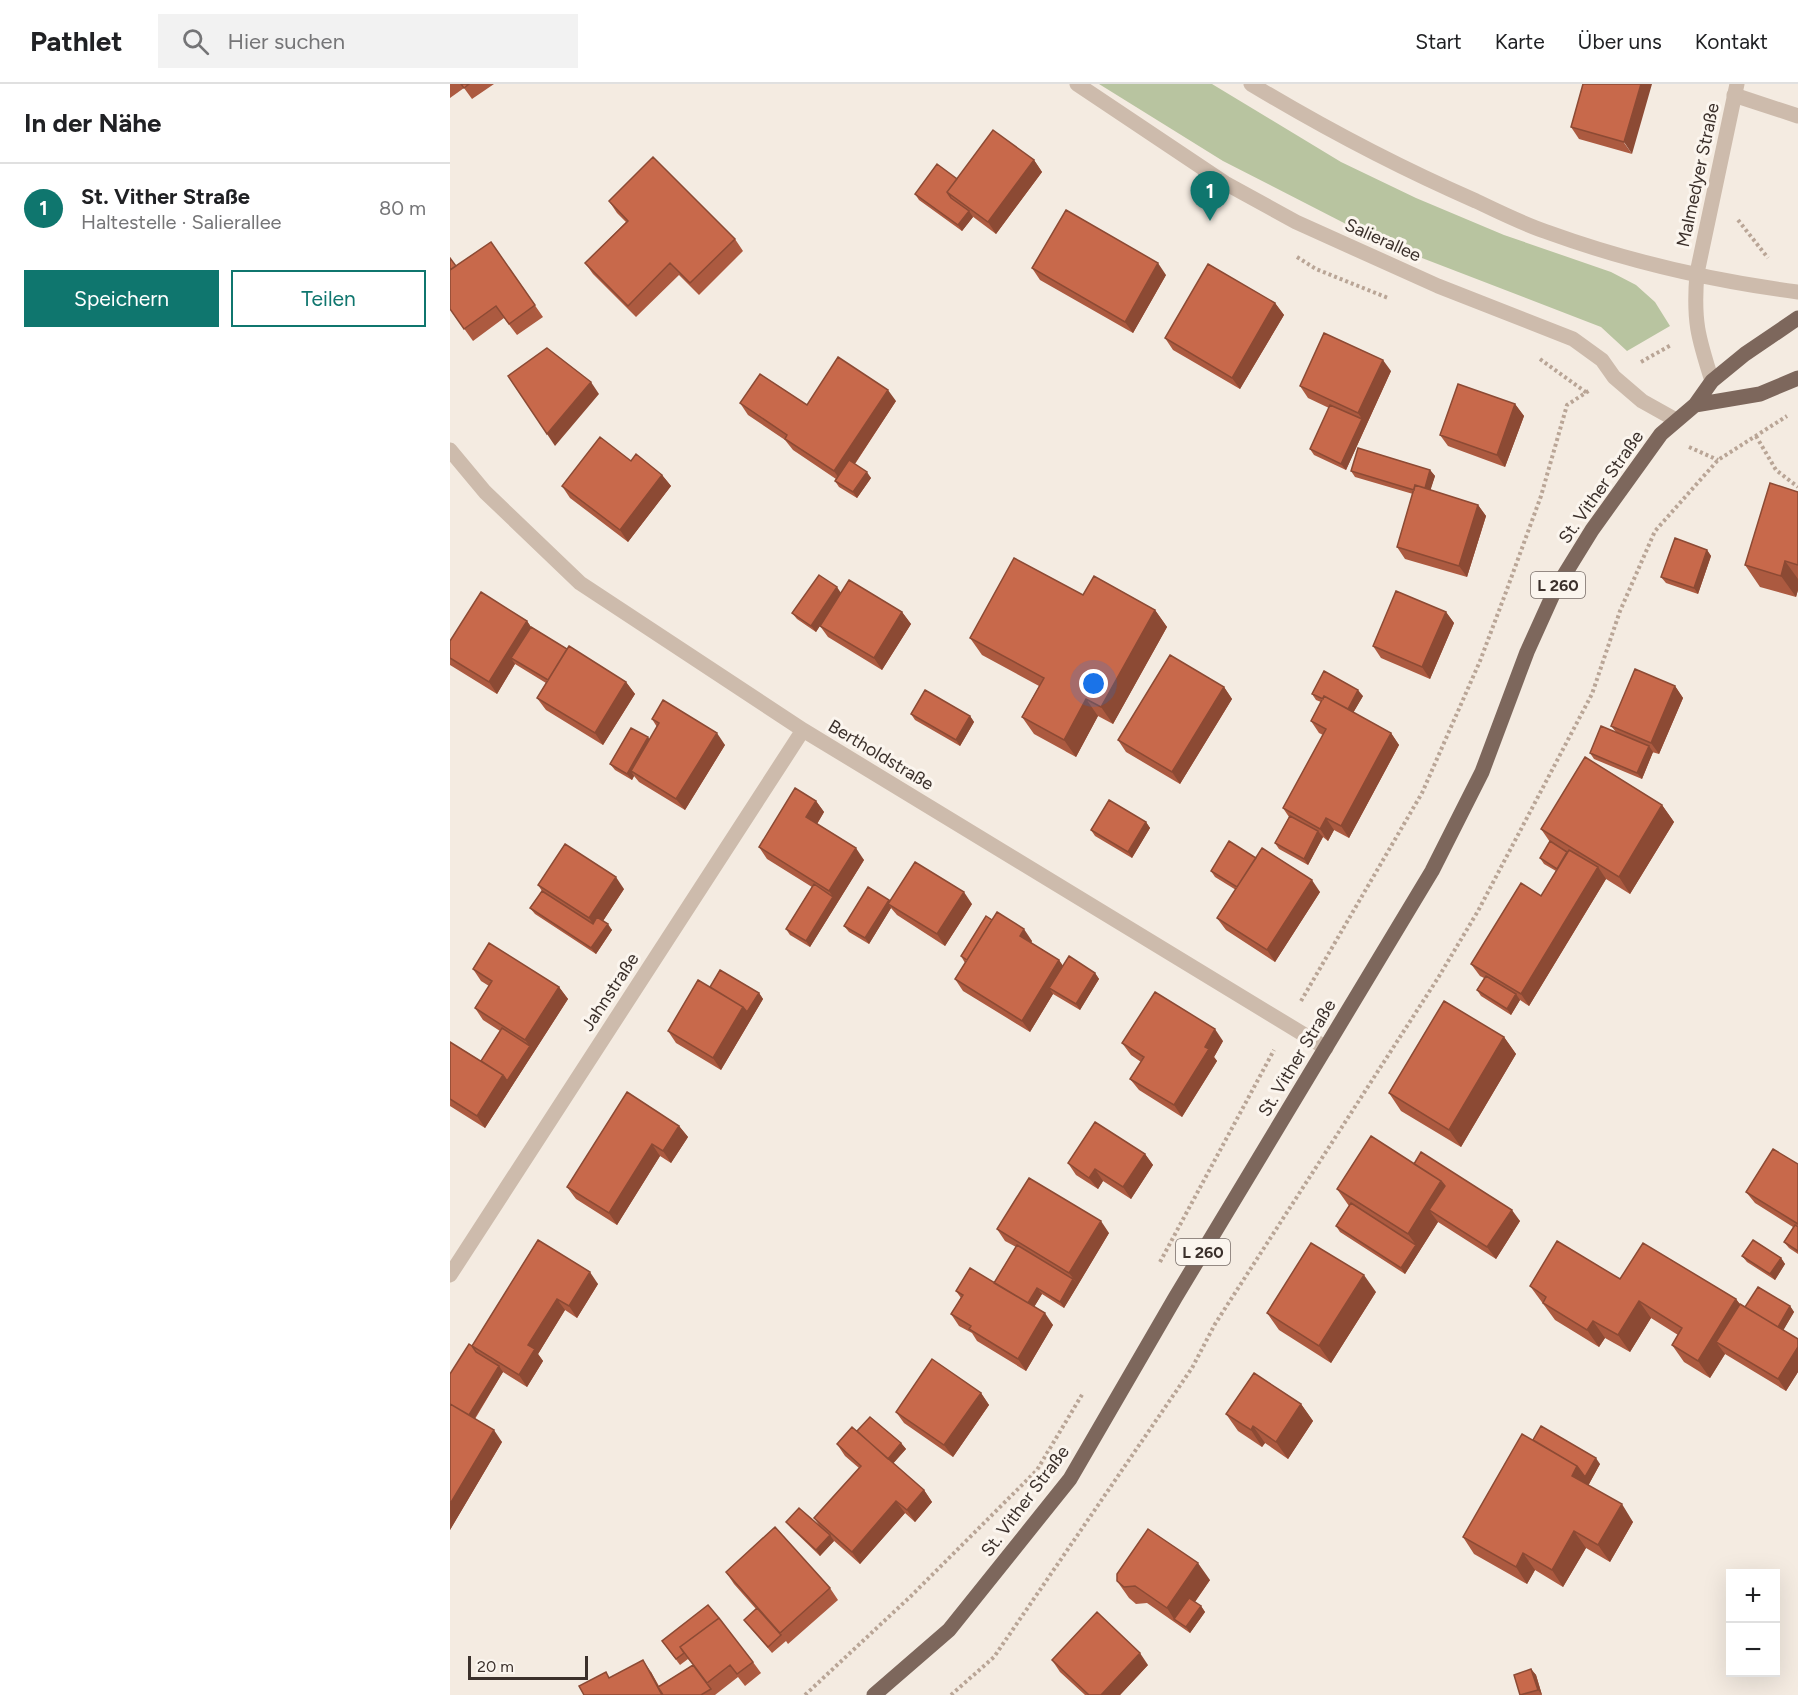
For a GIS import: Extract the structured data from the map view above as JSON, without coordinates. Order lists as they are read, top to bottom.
{
  "streets": {
    "main road": ["St. Vither Straße", "L 260"],
    "street": [
      "Malmedyer Straße",
      "Salierallee",
      "Bertholdstraße",
      "Jahnstraße"
    ]
  },
  "crossings": [
    ["Salierallee", "St. Vither Straße"],
    ["St. Vither Straße", "L 260"],
    ["St. Vither Straße", "Bertholdstraße"],
    ["Bertholdstraße", "Jahnstraße"]
  ],
  "scale_bar": "20 m",
  "page": {
    "header": "Pathlet",
    "search": "Hier suchen",
    "nav": [
      "Start",
      "Karte",
      "Über uns",
      "Kontakt"
    ],
    "heading": "In der Nähe",
    "list": [
      {
        "mark": "1",
        "name": "St. Vither Straße",
        "note": "Haltestelle · Salierallee",
        "value": "80 m"
      }
    ],
    "pins": "1",
    "buttons": ["Speichern", "Teilen"],
    "map_buttons": ["+", "−"],
    "scale": "20 m"
  }
}
